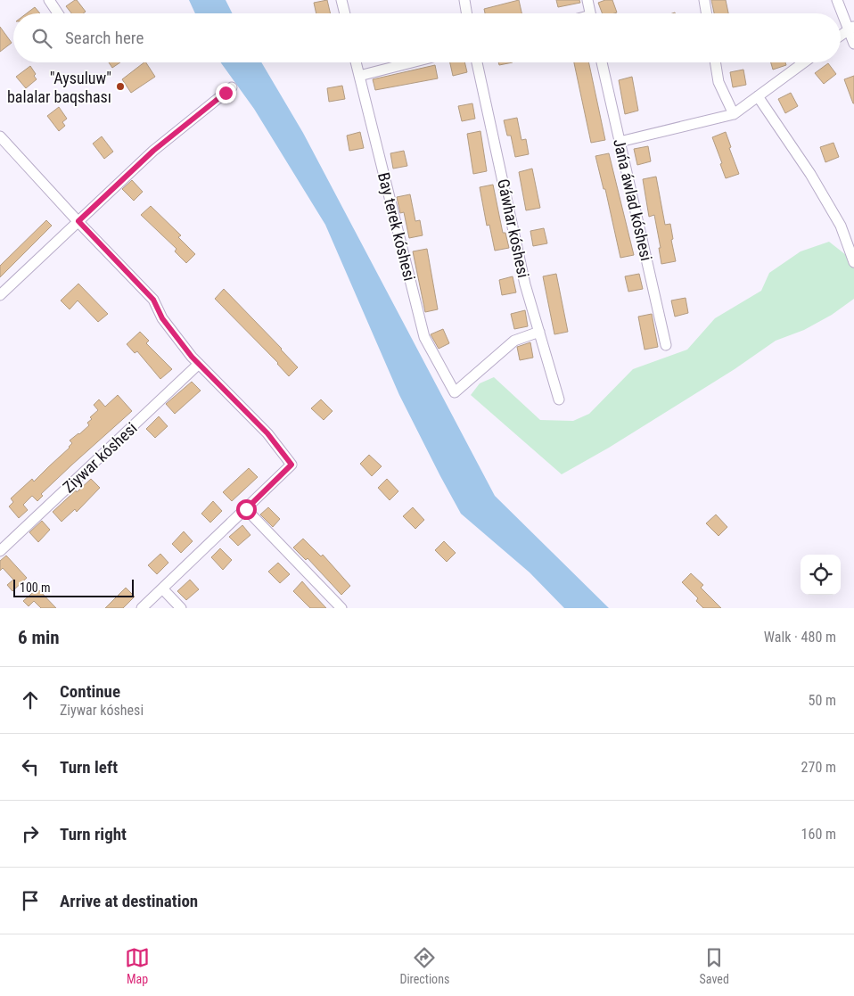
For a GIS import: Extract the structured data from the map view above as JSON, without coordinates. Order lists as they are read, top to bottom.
{
  "streets": {
    "street": [
      "Jańa áwlad kóshesi",
      "Bay terek kóshesi",
      "Gáwhar kóshesi",
      "Ziywar kóshesi"
    ]
  },
  "crossings": [
    ["Bay terek kóshesi", "Gáwhar kóshesi"]
  ],
  "places": ["\"Aysuluw\" balalar baqshası"],
  "scale_bar": "100 m",
  "page": {
    "search": "Search here",
    "scale": "100 m",
    "heading": ["6 min", "Walk · 480 m"],
    "list": [
      ["Continue", "Ziywar kóshesi", "50 m"],
      ["Turn left", "270 m"],
      ["Turn right", "160 m"],
      "Arrive at destination"
    ],
    "nav": ["Map", "Directions", "Saved"]
  }
}
